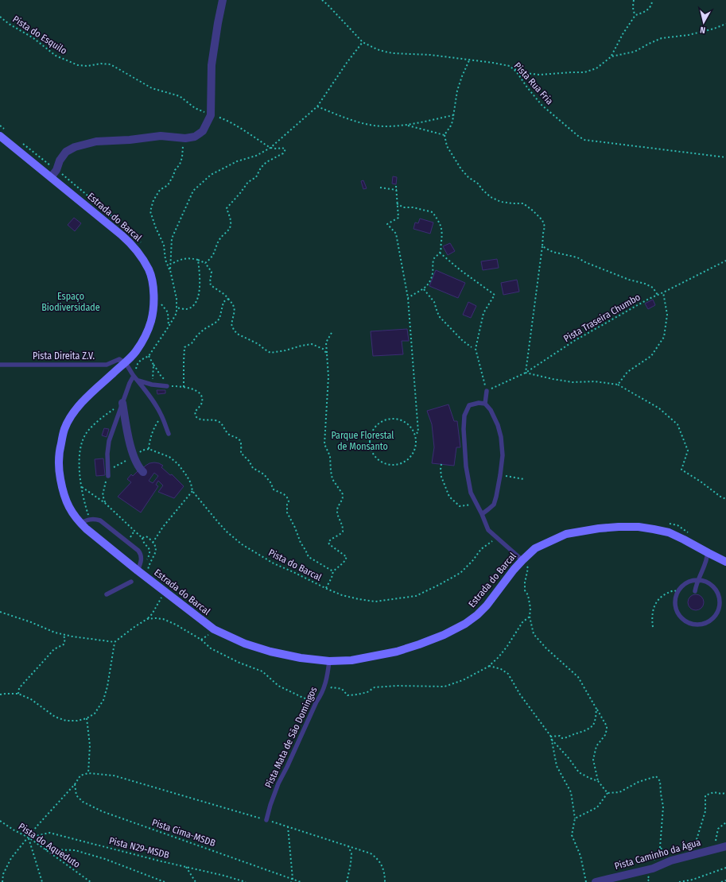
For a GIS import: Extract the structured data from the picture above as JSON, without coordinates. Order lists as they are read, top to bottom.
{
  "streets": {
    "street": ["Estrada do Barcal", "Pista Caminho da Água"],
    "lane": ["Pista Direita Z.V.", "Pista Mata de São Domingos"],
    "path": [
      "Pista do Esquilo",
      "Pista Rua Fria",
      "Pista Traseira Chumbo",
      "Pista do Barcal",
      "Pista Cima-MSDB",
      "Pista do Aqueduto",
      "Pista N29-MSDB"
    ]
  },
  "crossings": [
    ["Estrada do Barcal", "Pista Direita Z.V."],
    ["Estrada do Barcal", "Pista Mata de São Domingos"],
    ["Pista do Aqueduto", "Pista N29-MSDB"]
  ],
  "parks": ["Espaço Biodiversidade", "Parque Florestal de Monsanto"],
  "north": "bottom"
}
